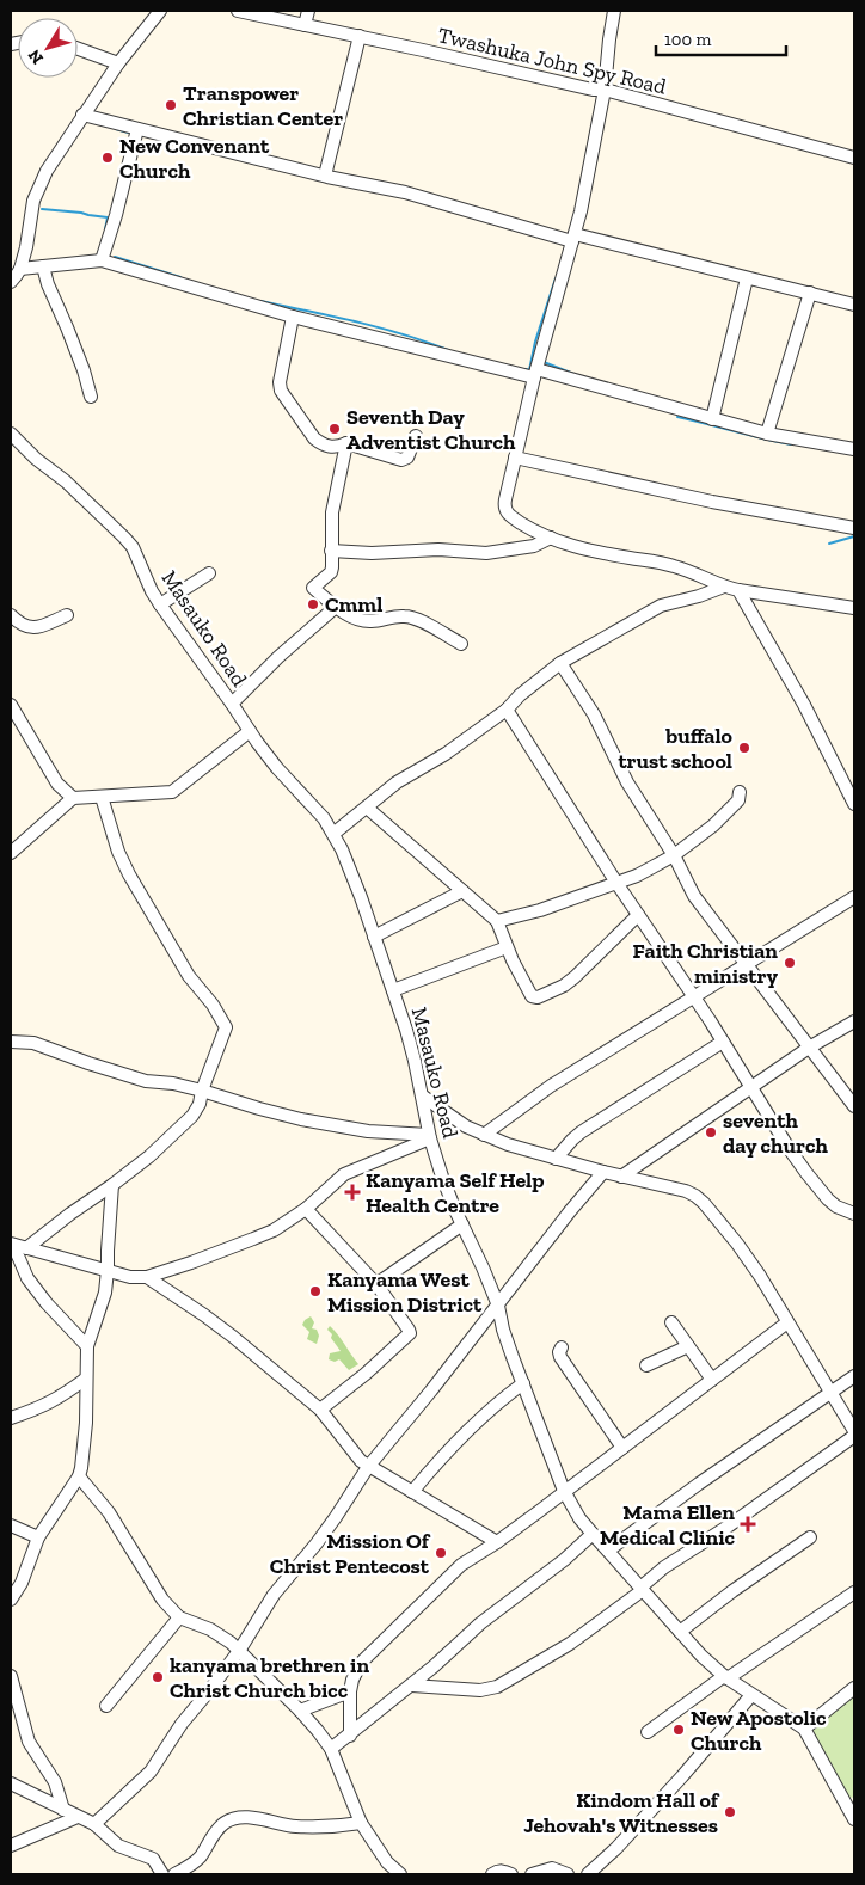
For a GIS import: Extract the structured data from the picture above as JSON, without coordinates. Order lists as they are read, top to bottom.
{
  "streets": {
    "street": ["Twashuka John Spy Road", "Masauko Road"]
  },
  "places": {
    "other": [
      "Transpower Christian Center",
      "New Convenant Church",
      "Seventh Day Adventist Church",
      "Cmml",
      "buffalo trust school",
      "Faith Christian ministry",
      "seventh day church",
      "Kanyama West Mission District",
      "Mission Of Christ Pentecost",
      "kanyama brethren in Christ Church bicc",
      "New Apostolic Church",
      "Kindom Hall of Jehovah's Witnesses"
    ],
    "health": ["Kanyama Self Help Health Centre", "Mama Ellen Medical Clinic"]
  },
  "scale_bar": "100 m",
  "north": "bottom left"
}
